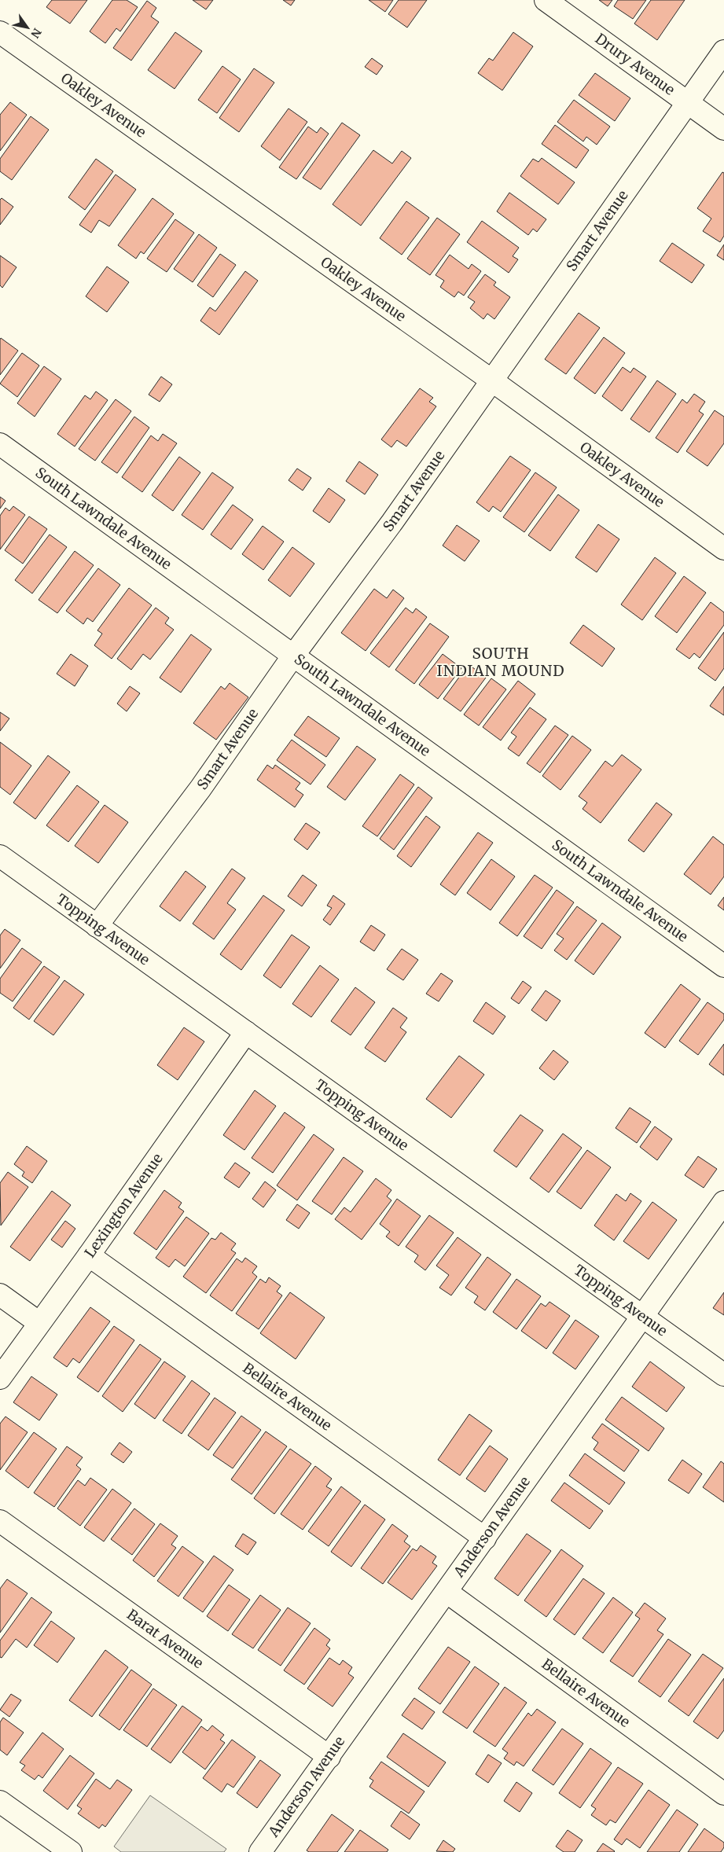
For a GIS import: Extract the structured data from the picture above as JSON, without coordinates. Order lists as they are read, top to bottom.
{
  "streets": {
    "street": [
      "Drury Avenue",
      "Oakley Avenue",
      "Smart Avenue",
      "South Lawndale Avenue",
      "Topping Avenue",
      "Lexington Avenue",
      "Bellaire Avenue",
      "Anderson Avenue",
      "Barat Avenue"
    ]
  },
  "crossings": [
    ["Drury Avenue", "Smart Avenue"],
    ["Oakley Avenue", "Smart Avenue"],
    ["Smart Avenue", "South Lawndale Avenue"],
    ["Smart Avenue", "Topping Avenue"],
    ["Topping Avenue", "Lexington Avenue"],
    ["Topping Avenue", "Anderson Avenue"],
    ["Lexington Avenue", "Bellaire Avenue"],
    ["Bellaire Avenue", "Anderson Avenue"],
    ["Anderson Avenue", "Barat Avenue"]
  ],
  "districts": ["SOUTH INDIAN MOUND"],
  "north": "bottom right"
}
